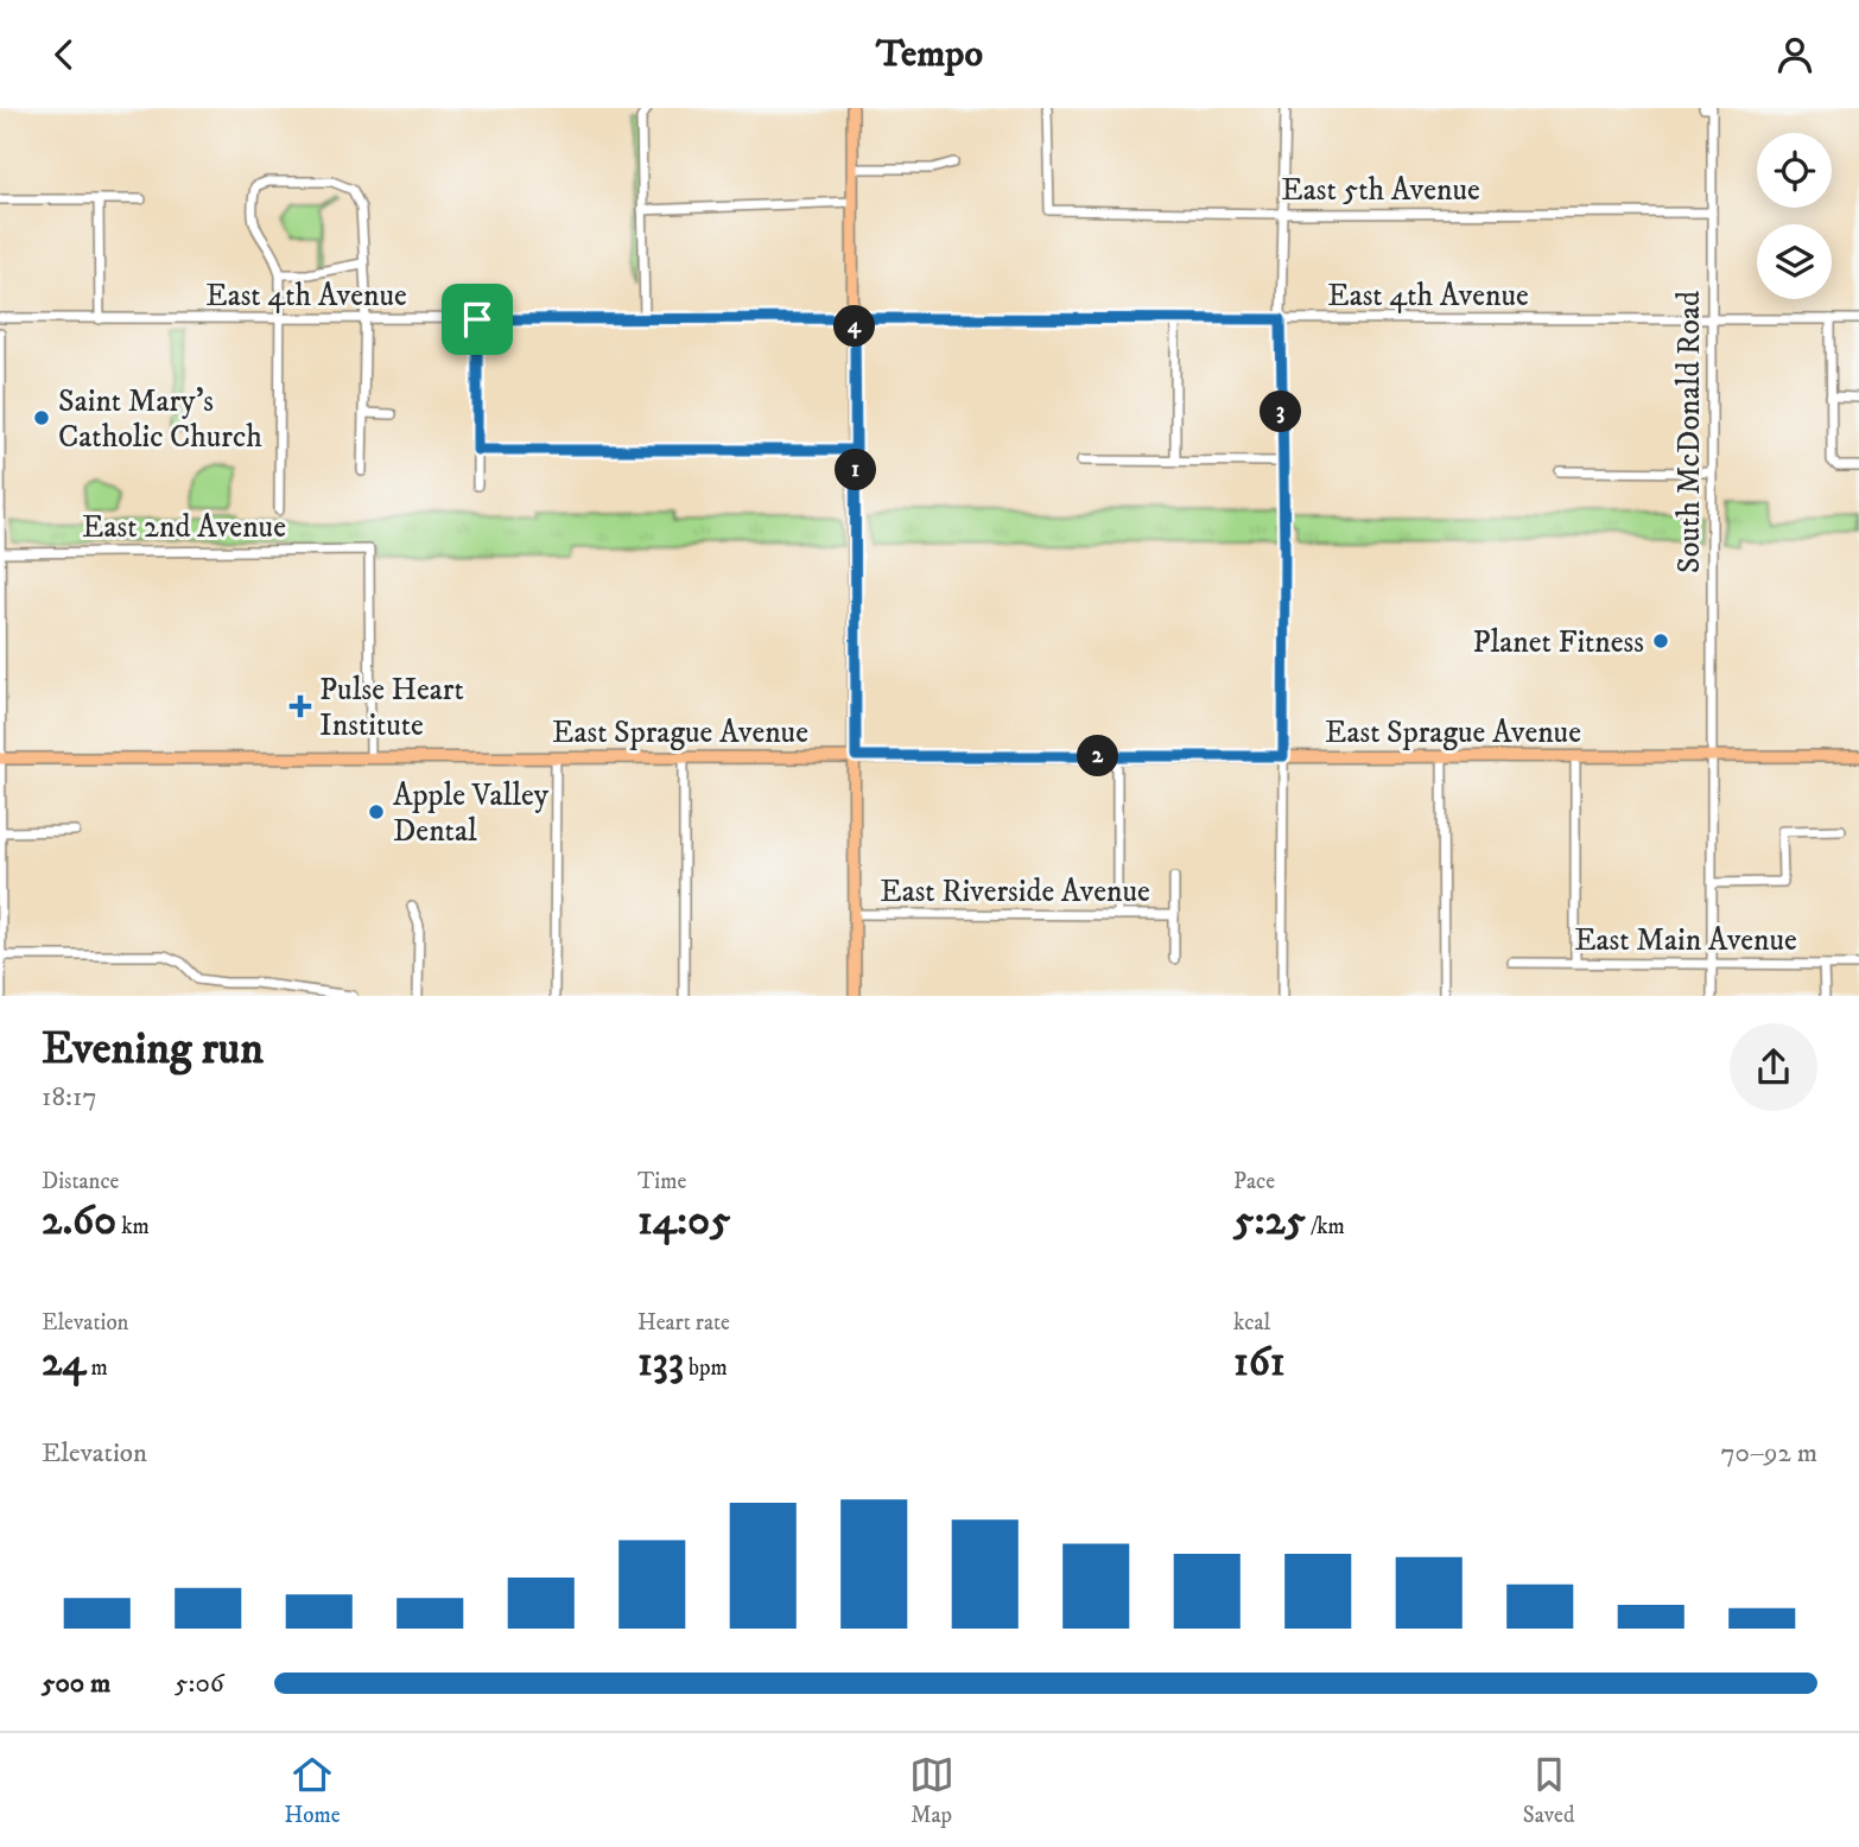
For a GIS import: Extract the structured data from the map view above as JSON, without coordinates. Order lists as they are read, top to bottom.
{
  "streets": {
    "main road": ["East Sprague Avenue"],
    "street": [
      "East 5th Avenue",
      "East 4th Avenue",
      "South McDonald Road",
      "East 2nd Avenue",
      "East Riverside Avenue",
      "East Main Avenue"
    ]
  },
  "crossings": [
    ["East 5th Avenue", "South McDonald Road"],
    ["East 4th Avenue", "South McDonald Road"],
    ["South McDonald Road", "East Sprague Avenue"],
    ["South McDonald Road", "East Main Avenue"],
    ["East 2nd Avenue", "East Sprague Avenue"]
  ],
  "places": {
    "other": ["Saint Mary's Catholic Church", "Planet Fitness", "Apple Valley Dental"],
    "health": ["Pulse Heart Institute"]
  },
  "page": {
    "header": "Tempo",
    "pins": [
      "4",
      "3",
      "1",
      "2"
    ],
    "heading": ["Evening run", "18:17"],
    "stats": [
      ["Distance", "2.60 km"],
      ["Time", "14:05"],
      ["Pace", "5:25 /km"],
      ["Elevation", "24 m"],
      ["Heart rate", "133 bpm"],
      ["kcal", "161"]
    ],
    "chart": ["Elevation", "70–92 m"],
    "list": [
      {
        "name": "500 m",
        "note": "5:06"
      }
    ],
    "tabs": ["Home", "Map", "Saved"]
  }
}
